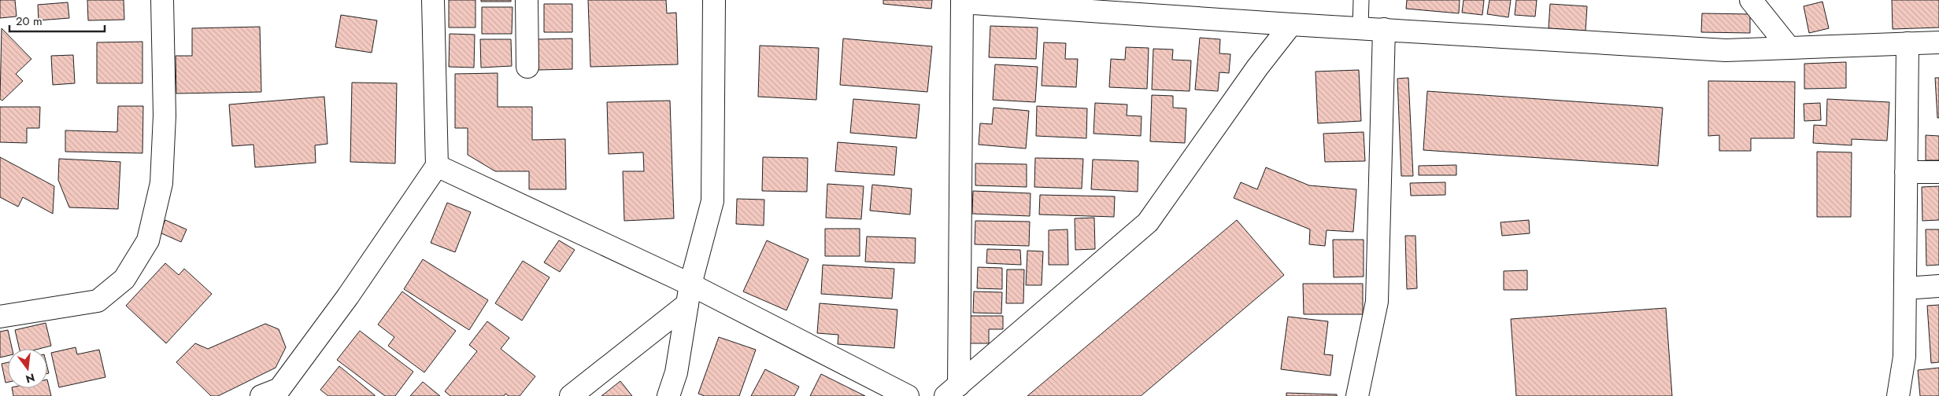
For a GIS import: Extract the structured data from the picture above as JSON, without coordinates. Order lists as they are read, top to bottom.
{
  "scale_bar": "20 m",
  "north": "bottom"
}
